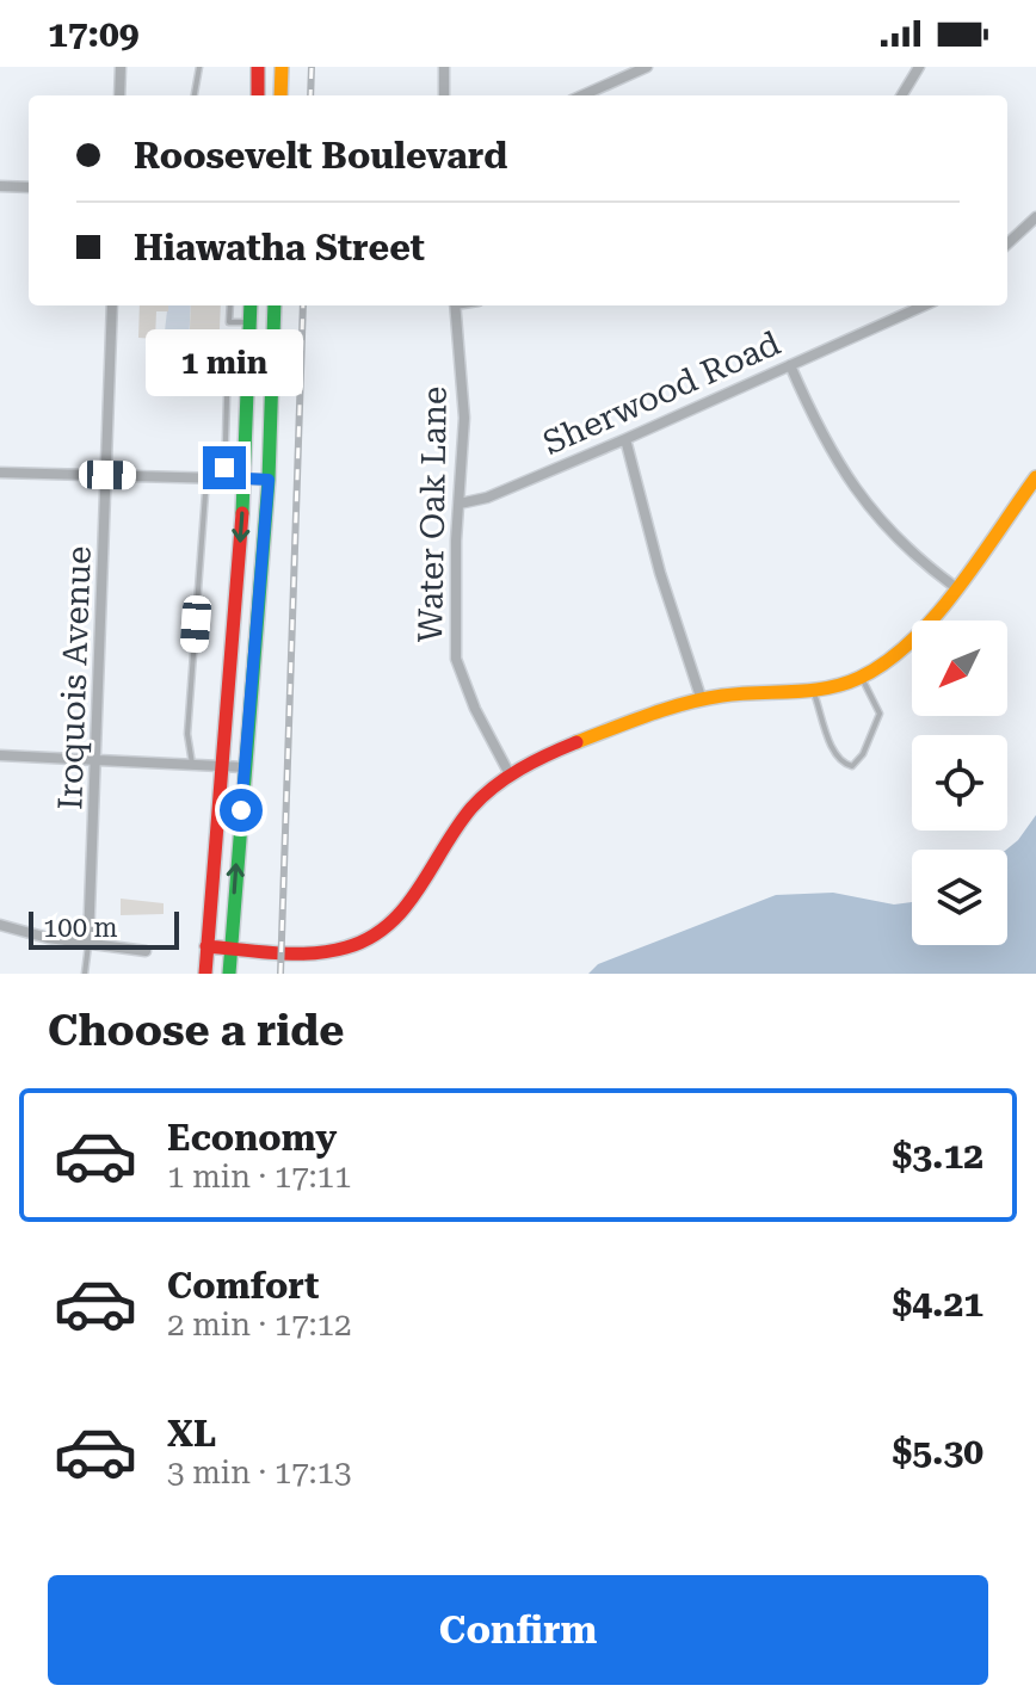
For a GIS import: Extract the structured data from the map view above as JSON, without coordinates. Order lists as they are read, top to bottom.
{
  "streets": {
    "street": ["Sherwood Road", "Water Oak Lane", "Iroquois Avenue"]
  },
  "crossings": [
    ["Sherwood Road", "Water Oak Lane"]
  ],
  "scale_bar": "100 m",
  "north": "bottom left",
  "page": {
    "status": "17:09",
    "banner": ["Roosevelt Boulevard", "Hiawatha Street"],
    "bubble": "1 min",
    "scale": "100 m",
    "heading": "Choose a ride",
    "list": [
      {
        "name": "Economy",
        "note": "1 min · 17:11",
        "value": "$3.12"
      },
      {
        "name": "Comfort",
        "note": "2 min · 17:12",
        "value": "$4.21"
      },
      {
        "name": "XL",
        "note": "3 min · 17:13",
        "value": "$5.30"
      }
    ],
    "buttons": "Confirm"
  }
}
